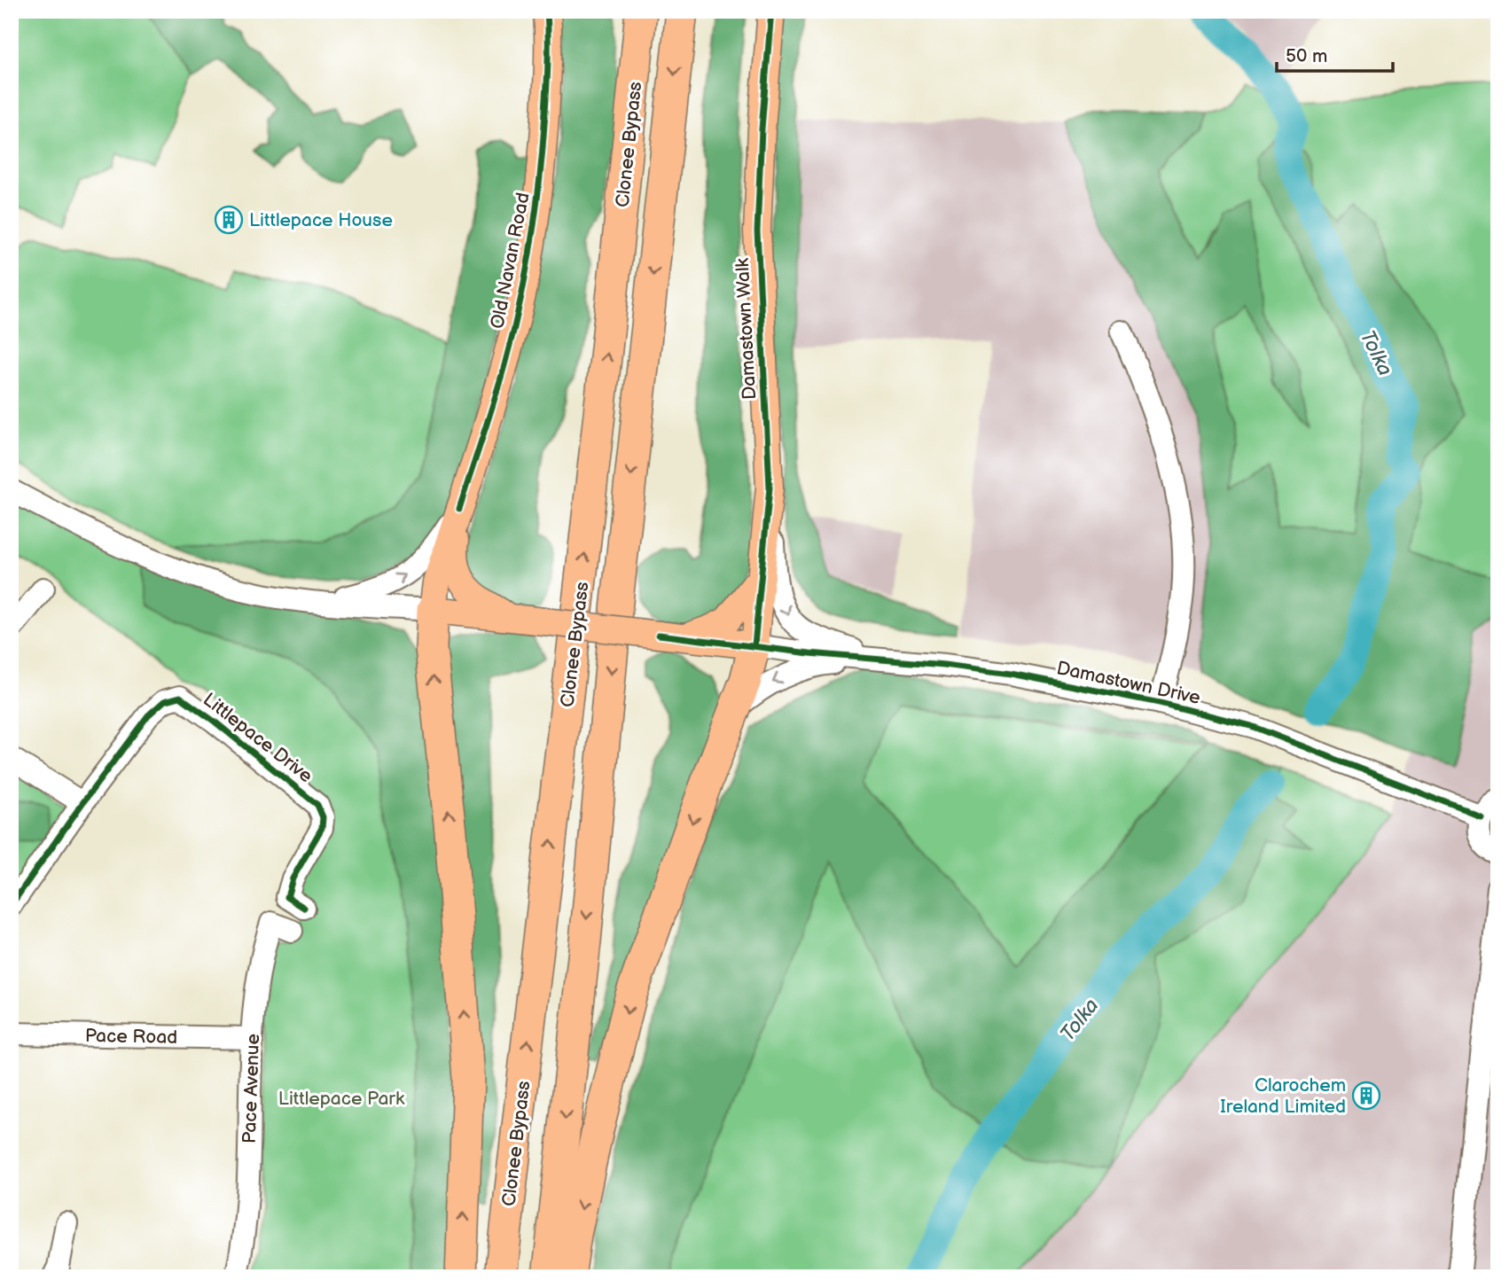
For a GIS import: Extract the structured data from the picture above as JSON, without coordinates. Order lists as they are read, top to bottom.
{
  "streets": {
    "highway": ["Clonee Bypass"],
    "main road": ["Old Navan Road", "Damastown Walk"],
    "street": [
      "Damastown Drive",
      "Littlepace Drive",
      "Pace Road",
      "Pace Avenue"
    ]
  },
  "crossings": [
    ["Damastown Walk", "Damastown Drive"],
    ["Pace Road", "Pace Avenue"]
  ],
  "water": ["Tolka"],
  "parks": ["Littlepace Park"],
  "places": {
    "building": ["Littlepace House", "Clarochem Ireland Limited"]
  },
  "scale_bar": "50 m"
}
